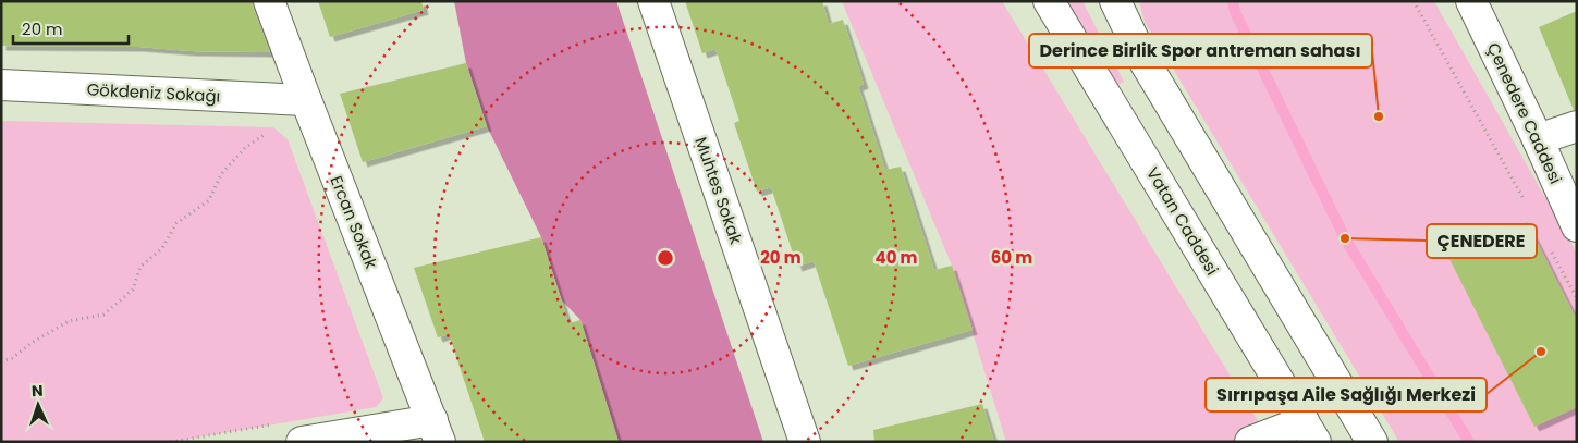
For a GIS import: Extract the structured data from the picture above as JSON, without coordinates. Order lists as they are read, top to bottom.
{
  "streets": {
    "street": [
      "Gökdeniz Sokağı",
      "Çenedere Caddesi",
      "Muhtes Sokak",
      "Vatan Caddesi",
      "Ercan Sokak"
    ]
  },
  "crossings": [
    ["Gökdeniz Sokağı", "Ercan Sokak"]
  ],
  "places": ["Derince Birlik Spor antreman sahası", "ÇENEDERE", "Sırrıpaşa Aile Sağlığı Merkezi"],
  "scale_bar": "20 m",
  "north": "top",
  "rings": ["20 m", "40 m", "60 m"]
}
